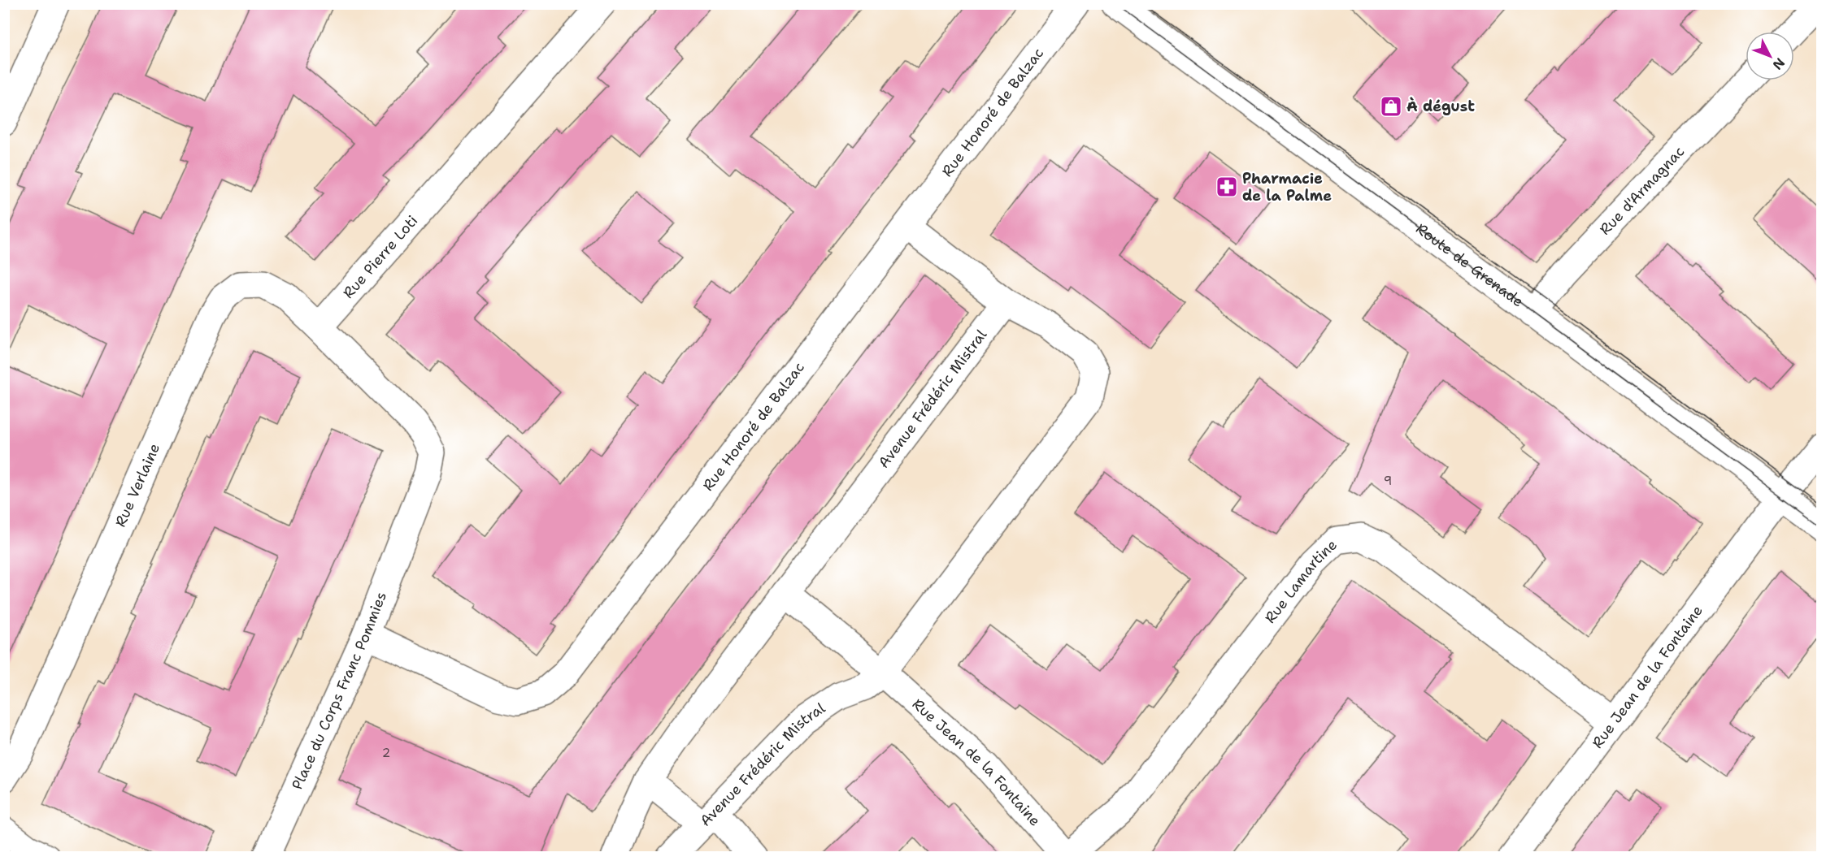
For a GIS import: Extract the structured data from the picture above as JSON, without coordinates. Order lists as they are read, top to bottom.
{
  "streets": {
    "street": [
      "Rue Honoré de Balzac",
      "Rue d'Armagnac",
      "Rue Pierre Loti",
      "Route de Grenade",
      "Avenue Frédéric Mistral",
      "Rue Verlaine",
      "Rue Lamartine",
      "Rue Jean de la Fontaine",
      "Place du Corps Franc Pommies"
    ]
  },
  "crossings": [
    ["Rue Honoré de Balzac", "Place du Corps Franc Pommies"],
    ["Rue d'Armagnac", "Route de Grenade"],
    ["Rue Pierre Loti", "Rue Verlaine"],
    ["Rue Pierre Loti", "Place du Corps Franc Pommies"],
    ["Route de Grenade", "Rue Jean de la Fontaine"],
    ["Avenue Frédéric Mistral", "Rue Jean de la Fontaine"],
    ["Rue Verlaine", "Place du Corps Franc Pommies"],
    ["Rue Lamartine", "Rue Jean de la Fontaine"]
  ],
  "places": {
    "shop": ["À dégust"],
    "pharmacy": ["Pharmacie de la Palme"]
  },
  "house_numbers": ["9", "2"],
  "north": "bottom right"
}
